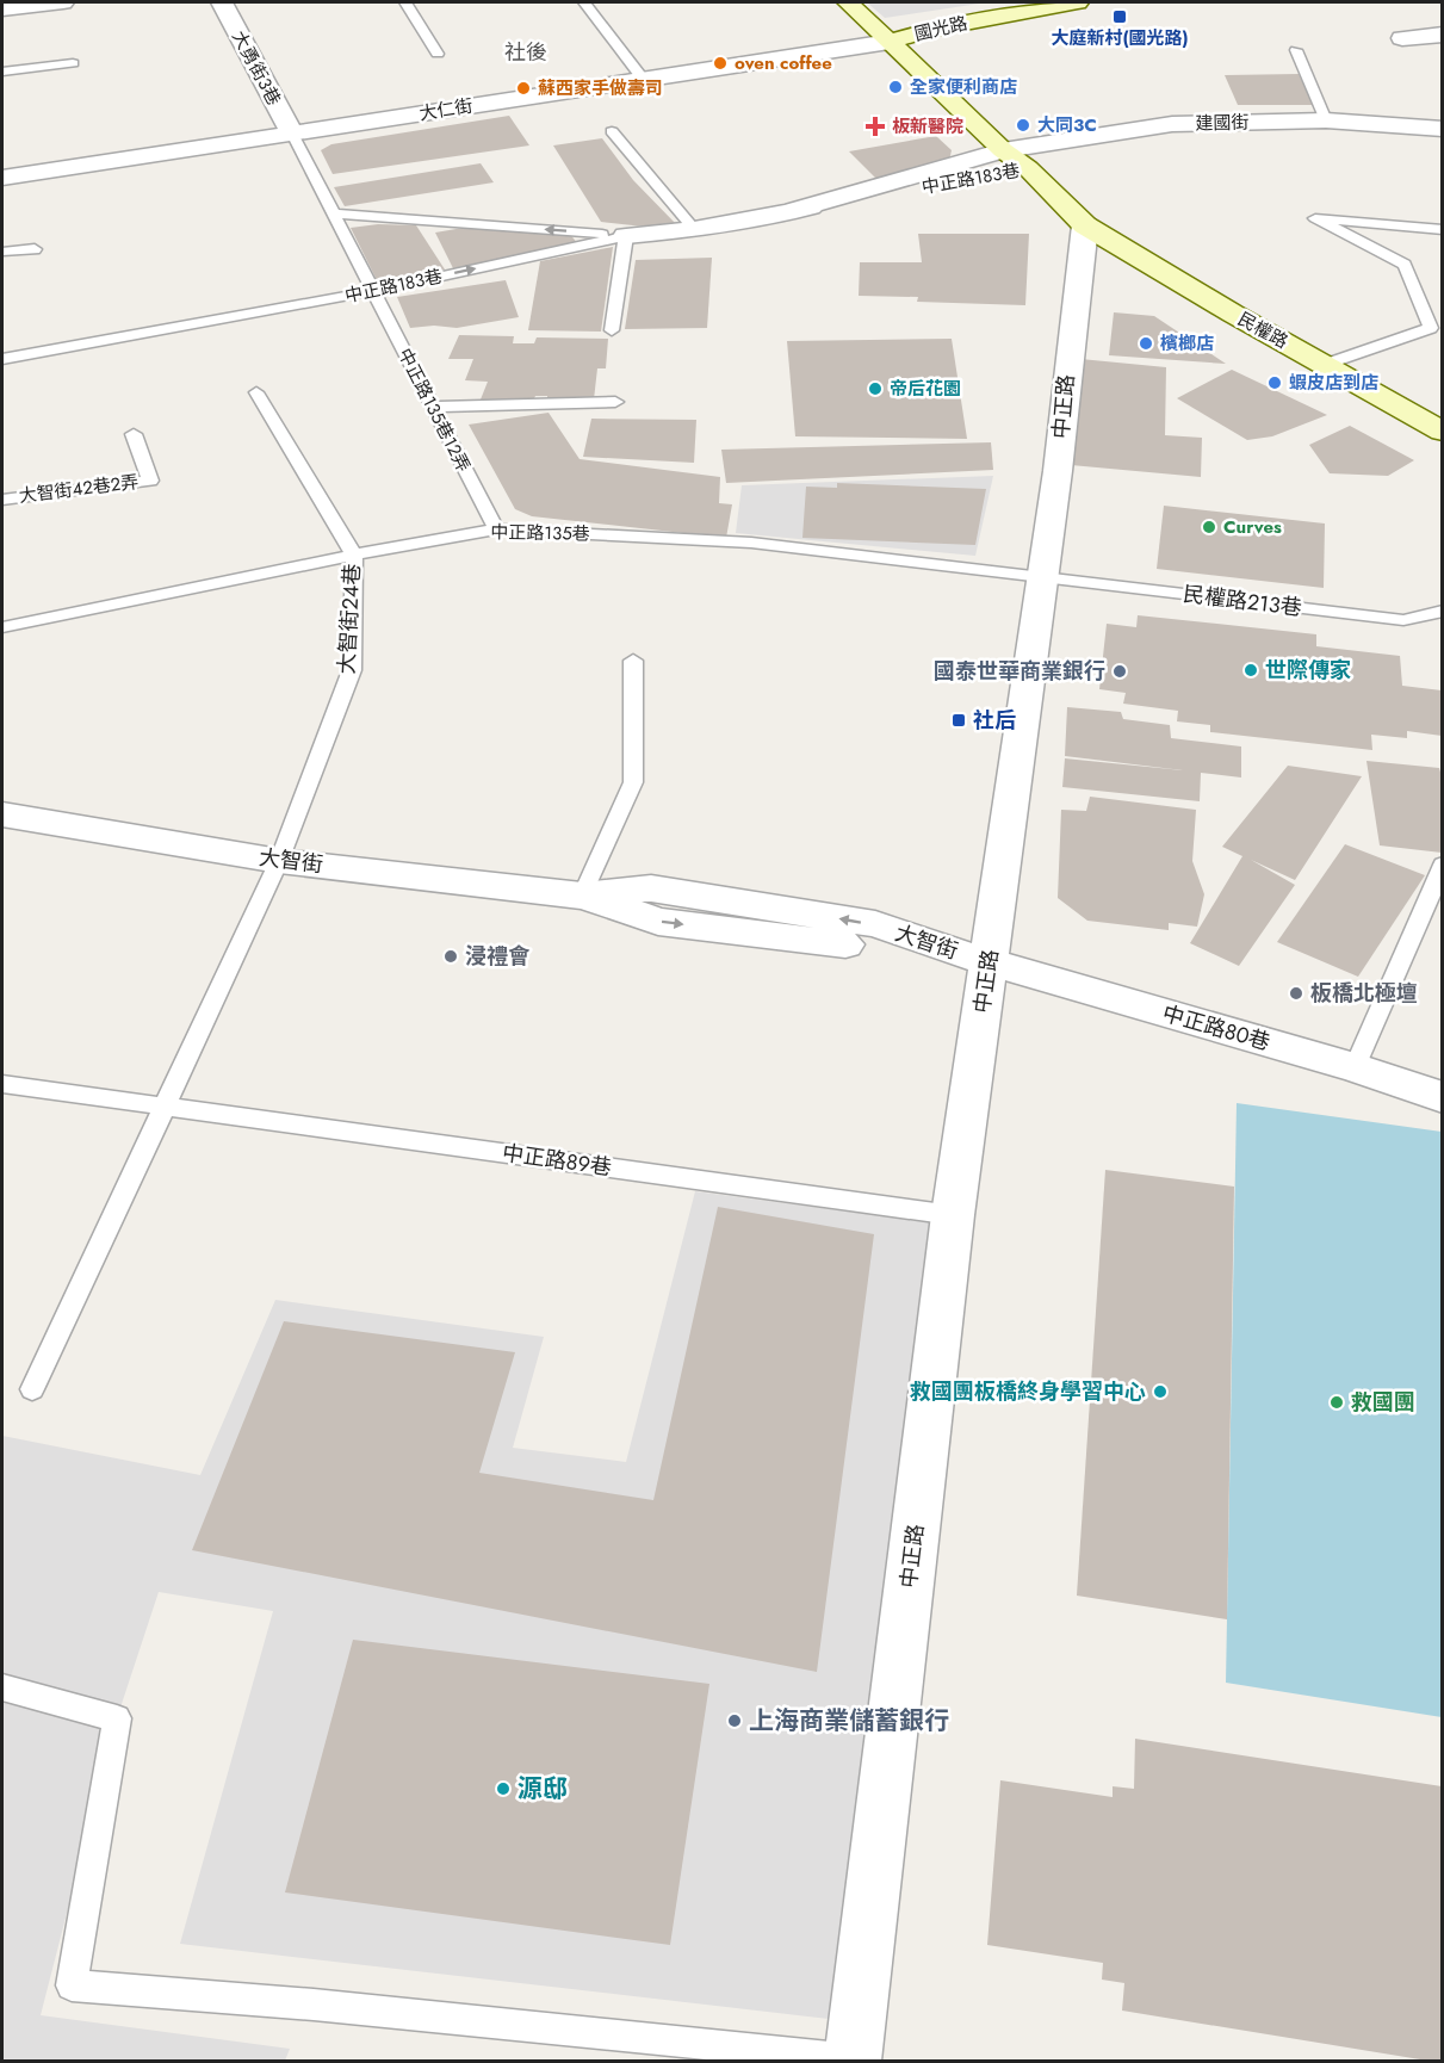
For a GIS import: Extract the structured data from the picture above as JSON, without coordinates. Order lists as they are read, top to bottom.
{
  "streets": {
    "main road": ["國光路", "民權路"],
    "street": [
      "大勇街3巷",
      "大仁街",
      "建國街",
      "中正路183巷",
      "中正路",
      "大智街",
      "中正路80巷"
    ],
    "lane": [
      "中正路135巷12弄",
      "大智街42巷2弄",
      "中正路135巷",
      "民權路213巷",
      "大智街24巷",
      "中正路89巷"
    ]
  },
  "crossings": [
    ["國光路", "大仁街"],
    ["大勇街3巷", "大仁街"],
    ["大勇街3巷", "中正路135巷12弄"],
    ["大仁街", "中正路135巷12弄"],
    ["建國街", "中正路183巷"],
    ["中正路183巷", "中正路135巷12弄"],
    ["民權路", "中正路"],
    ["中正路", "中正路135巷"],
    ["中正路", "民權路213巷"],
    ["中正路", "大智街"],
    ["中正路", "中正路80巷"],
    ["中正路", "中正路89巷"],
    ["中正路135巷12弄", "中正路135巷"],
    ["中正路135巷", "民權路213巷"],
    ["中正路135巷", "大智街24巷"],
    ["大智街24巷", "大智街"],
    ["大智街", "中正路80巷"]
  ],
  "districts": ["社後"],
  "places": {
    "transit": ["大庭新村(國光路)", "社后"],
    "other": [
      "oven coffee",
      "全家便利商店",
      "蘇西家手做壽司",
      "大同3C",
      "檳榔店",
      "蝦皮店到店",
      "帝后花園",
      "Curves",
      "世際傳家",
      "國泰世華商業銀行",
      "浸禮會",
      "板橋北極壇",
      "救國團板橋終身學習中心",
      "救國團",
      "上海商業儲蓄銀行",
      "源邸"
    ],
    "health": ["板新醫院"]
  }
}
